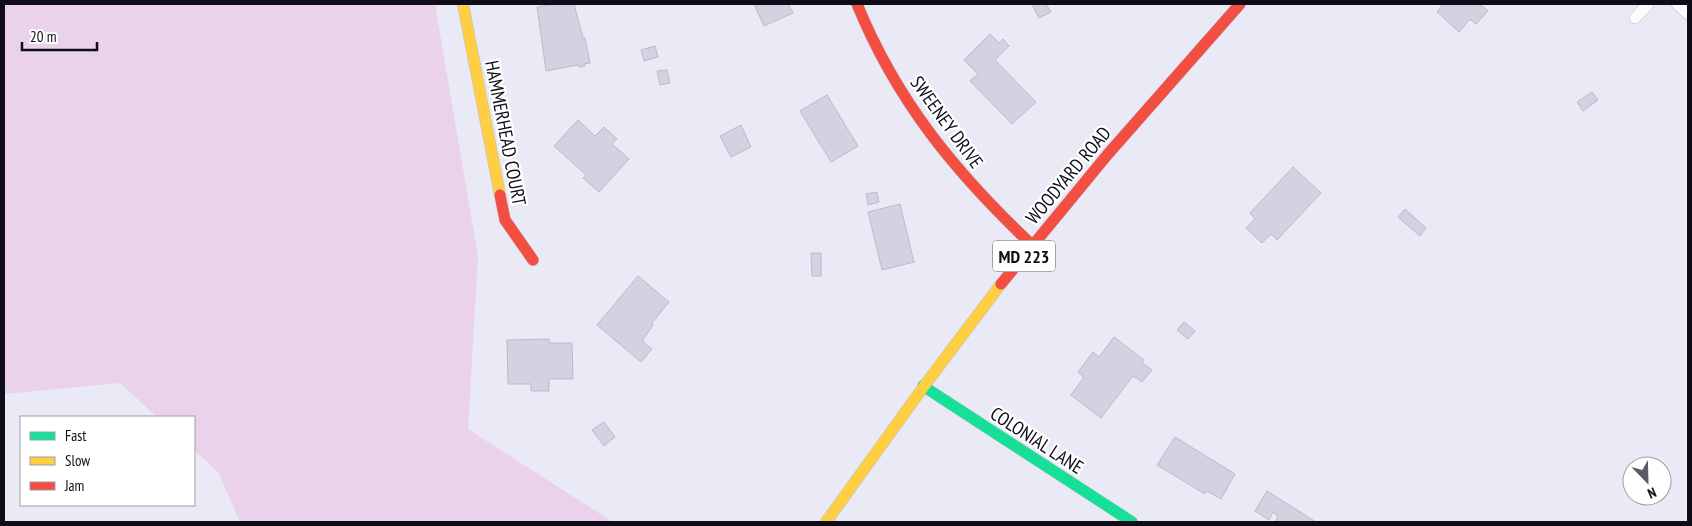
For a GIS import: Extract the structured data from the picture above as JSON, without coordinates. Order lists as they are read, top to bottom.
{
  "streets": {
    "street": [
      "SWEENEY DRIVE",
      "HAMMERHEAD COURT",
      "WOODYARD ROAD",
      "MD 223",
      "COLONIAL LANE"
    ]
  },
  "crossings": [
    ["SWEENEY DRIVE", "WOODYARD ROAD"],
    ["WOODYARD ROAD", "COLONIAL LANE"]
  ],
  "legend": ["Fast", "Slow", "Jam"],
  "scale_bar": "20 m",
  "north": "bottom right"
}
